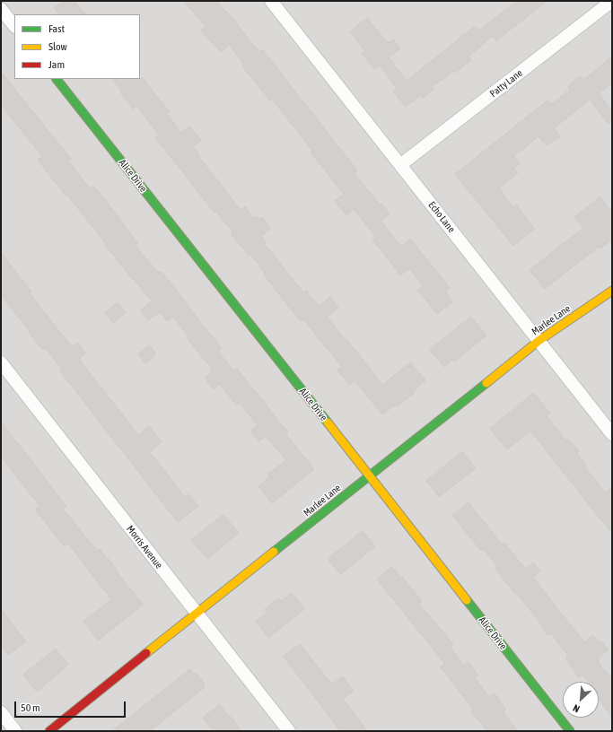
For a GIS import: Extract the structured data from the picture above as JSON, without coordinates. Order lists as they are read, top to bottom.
{
  "streets": {
    "street": [
      "Patty Lane",
      "Alice Drive",
      "Echo Lane",
      "Marlee Lane",
      "Morris Avenue"
    ]
  },
  "crossings": [
    ["Patty Lane", "Echo Lane"],
    ["Alice Drive", "Marlee Lane"],
    ["Echo Lane", "Marlee Lane"],
    ["Marlee Lane", "Morris Avenue"]
  ],
  "legend": ["Fast", "Slow", "Jam"],
  "scale_bar": "50 m",
  "north": "bottom left"
}
